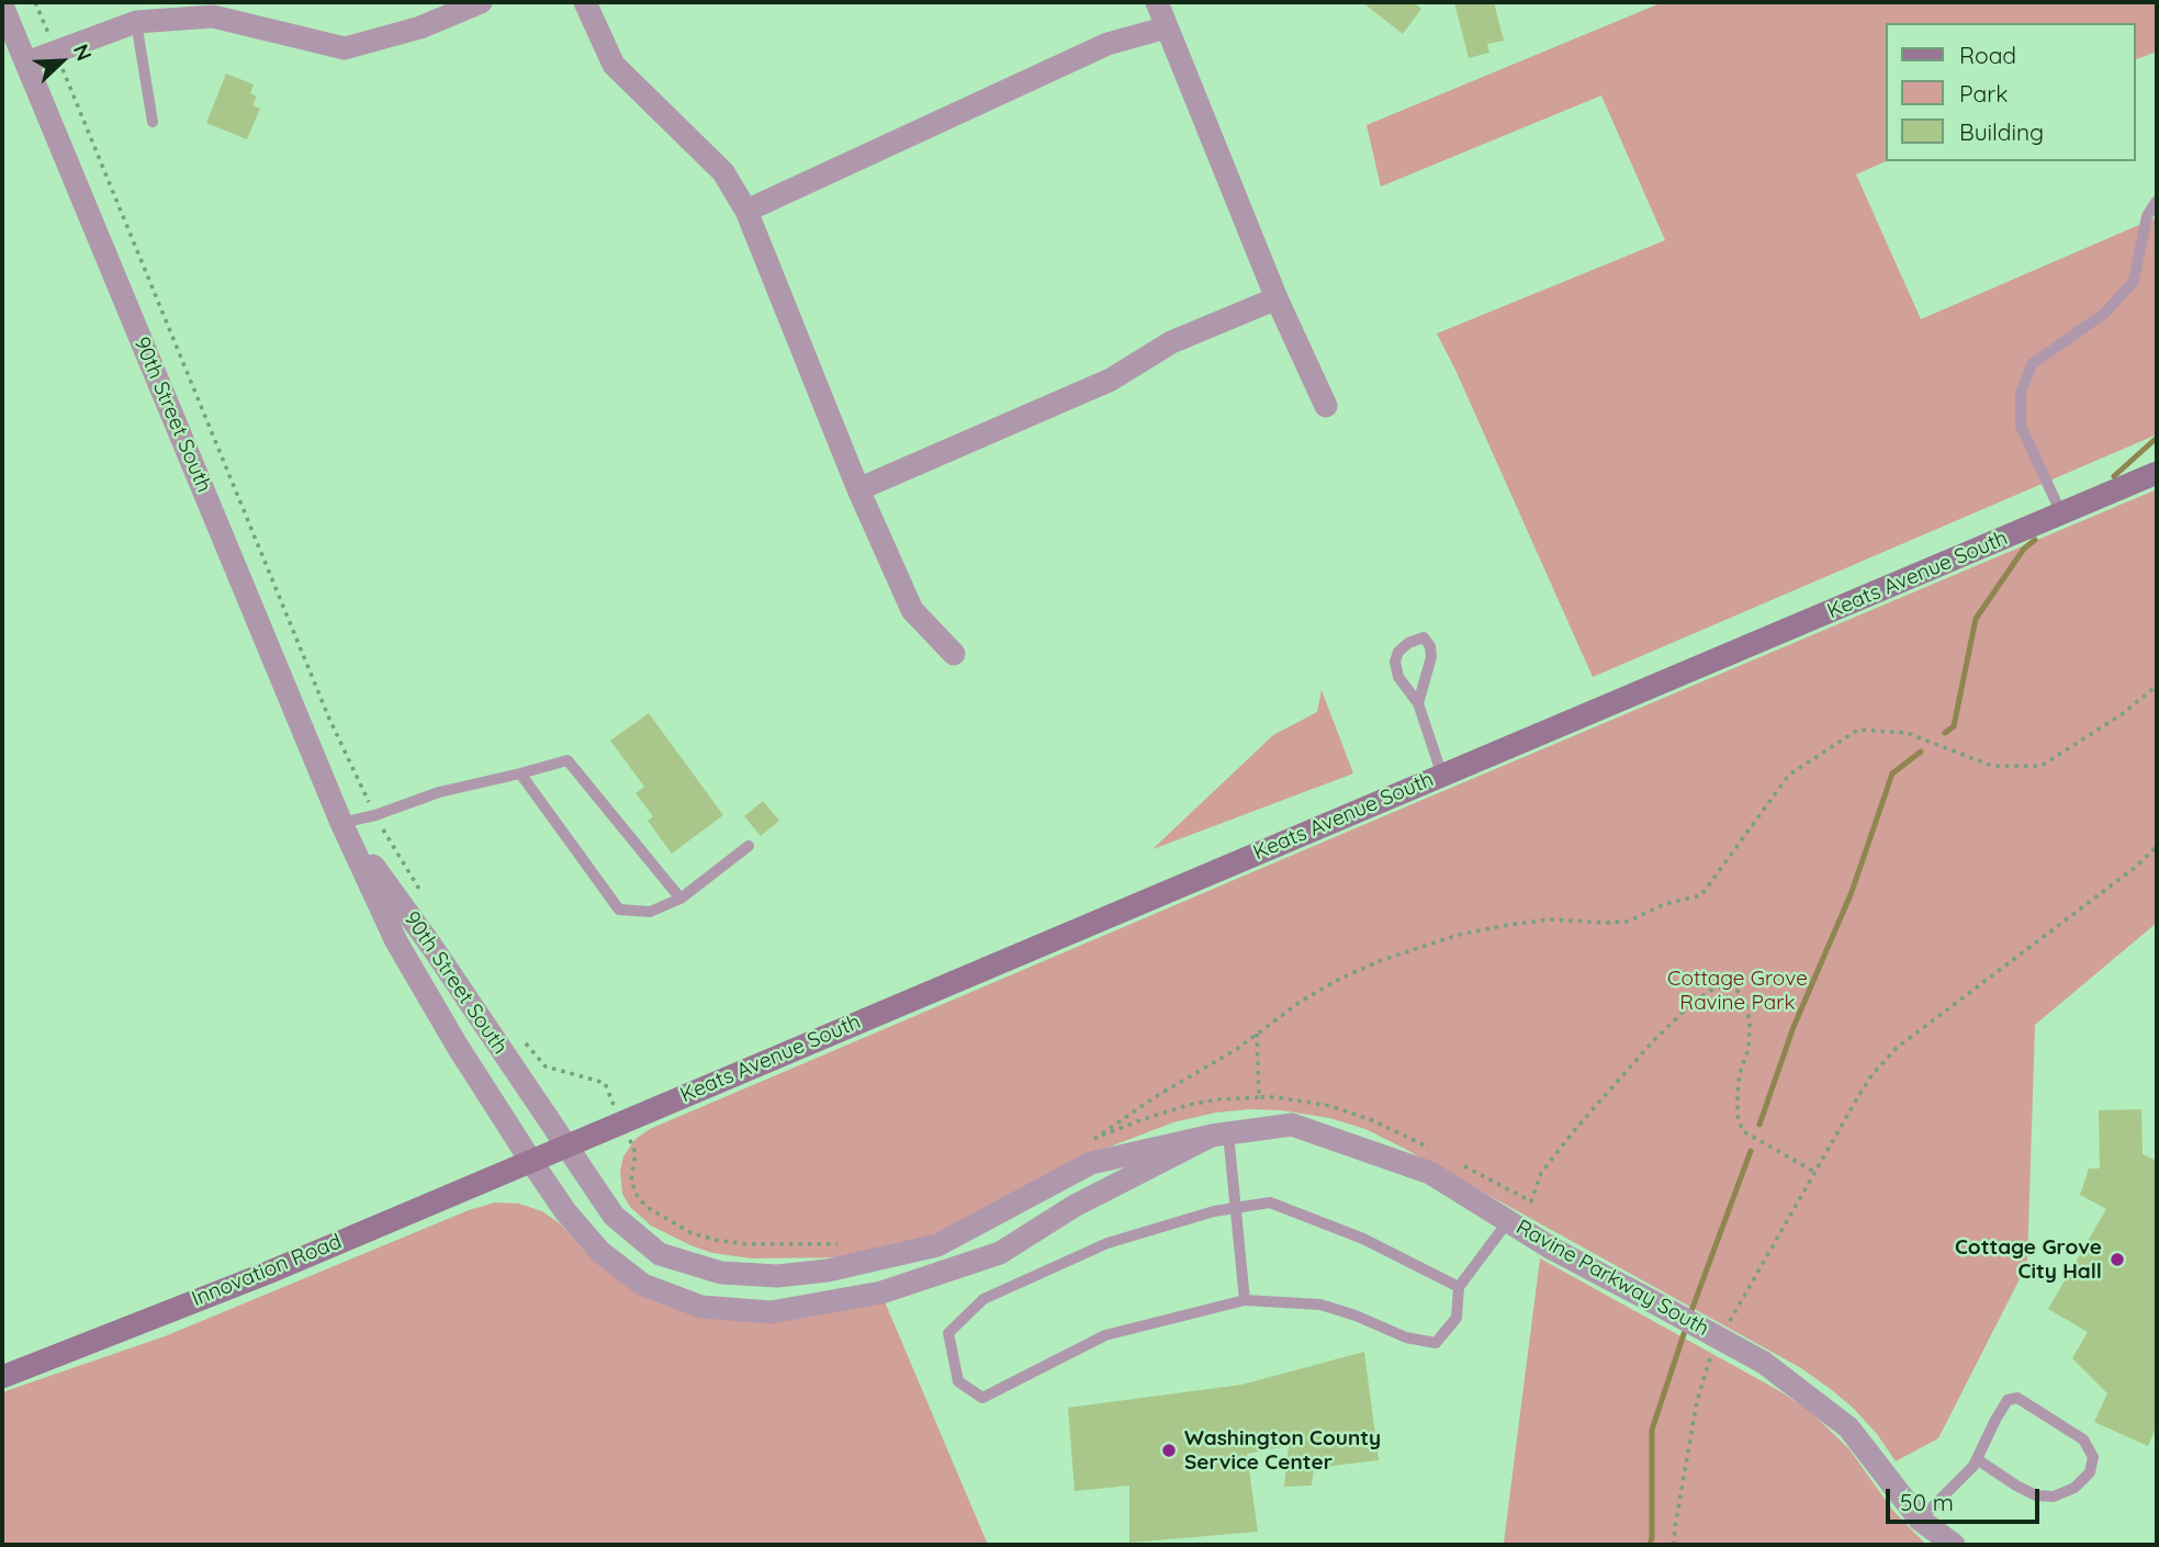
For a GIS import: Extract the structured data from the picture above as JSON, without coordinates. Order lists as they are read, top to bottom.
{
  "streets": {
    "main road": ["Keats Avenue South", "Innovation Road"],
    "street": ["90th Street South", "Ravine Parkway South"]
  },
  "crossings": [
    ["90th Street South", "Keats Avenue South"],
    ["90th Street South", "Innovation Road"],
    ["90th Street South", "Ravine Parkway South"],
    ["Keats Avenue South", "Innovation Road"],
    ["Keats Avenue South", "Ravine Parkway South"],
    ["Innovation Road", "Ravine Parkway South"]
  ],
  "parks": ["Cottage Grove Ravine Park"],
  "places": ["Cottage Grove City Hall", "Washington County Service Center"],
  "legend": ["Road", "Park", "Building"],
  "scale_bar": "50 m",
  "north": "top right"
}
